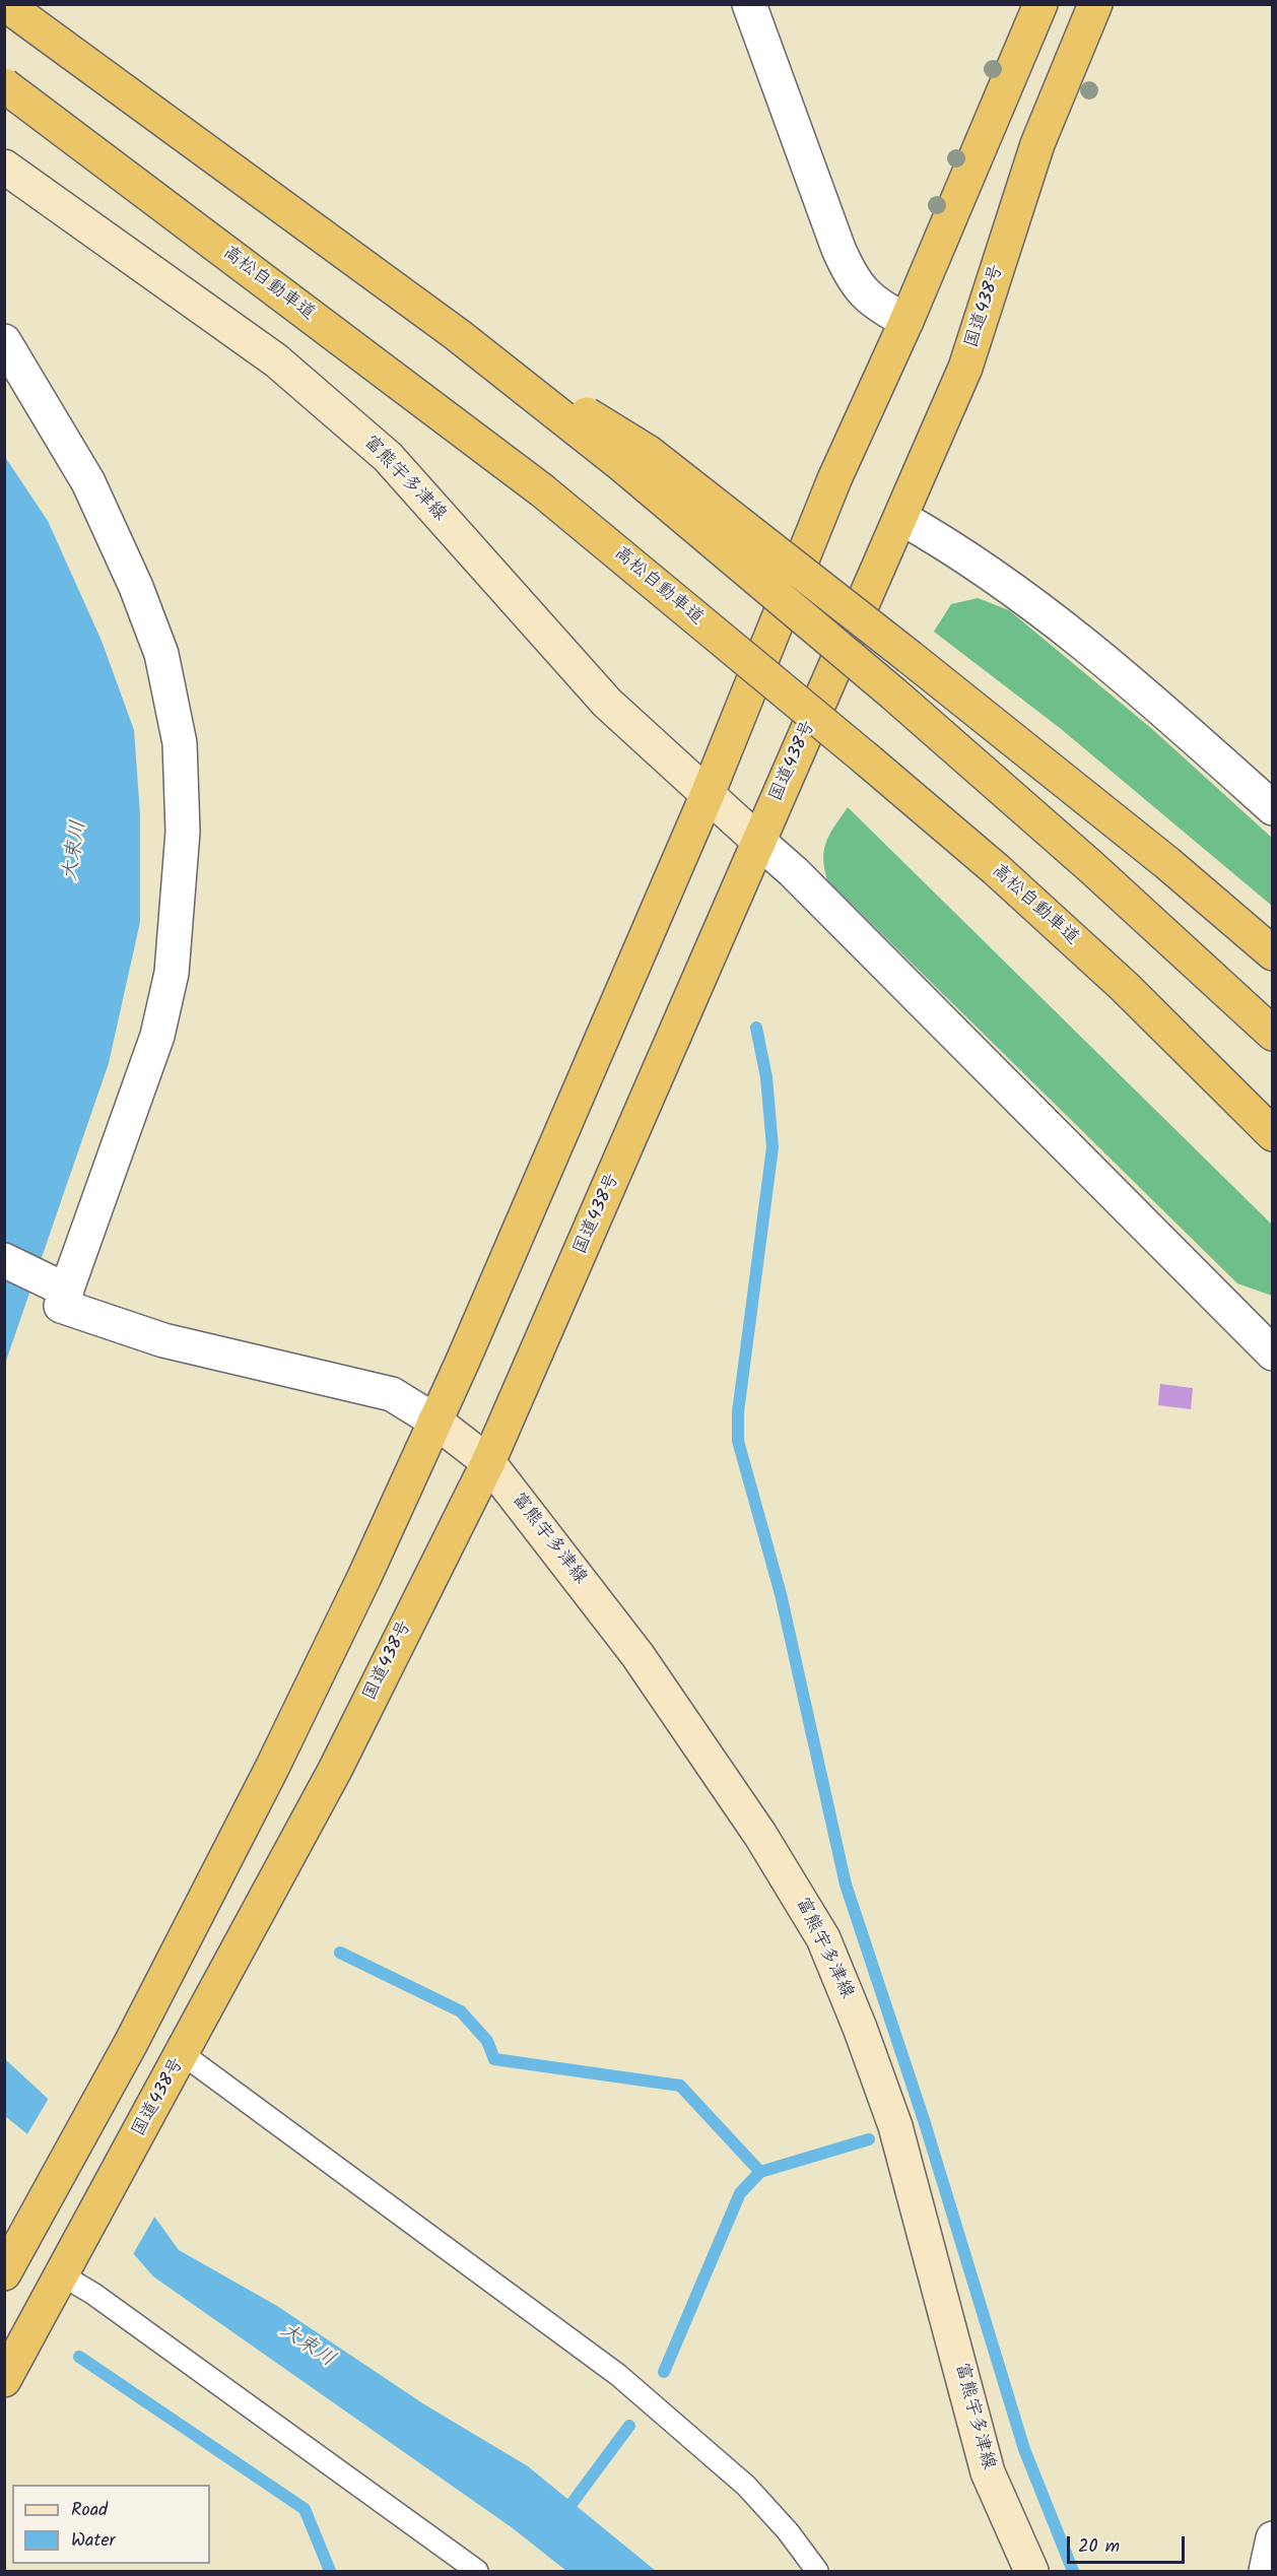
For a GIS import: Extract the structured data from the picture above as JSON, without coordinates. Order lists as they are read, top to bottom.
{
  "streets": {
    "highway": ["高松自動車道", "国道438号"],
    "main road": ["富熊宇多津線"]
  },
  "crossings": [
    ["国道438号", "富熊宇多津線"]
  ],
  "water": ["大束川"],
  "legend": ["Road", "Water"],
  "scale_bar": "20 m"
}
